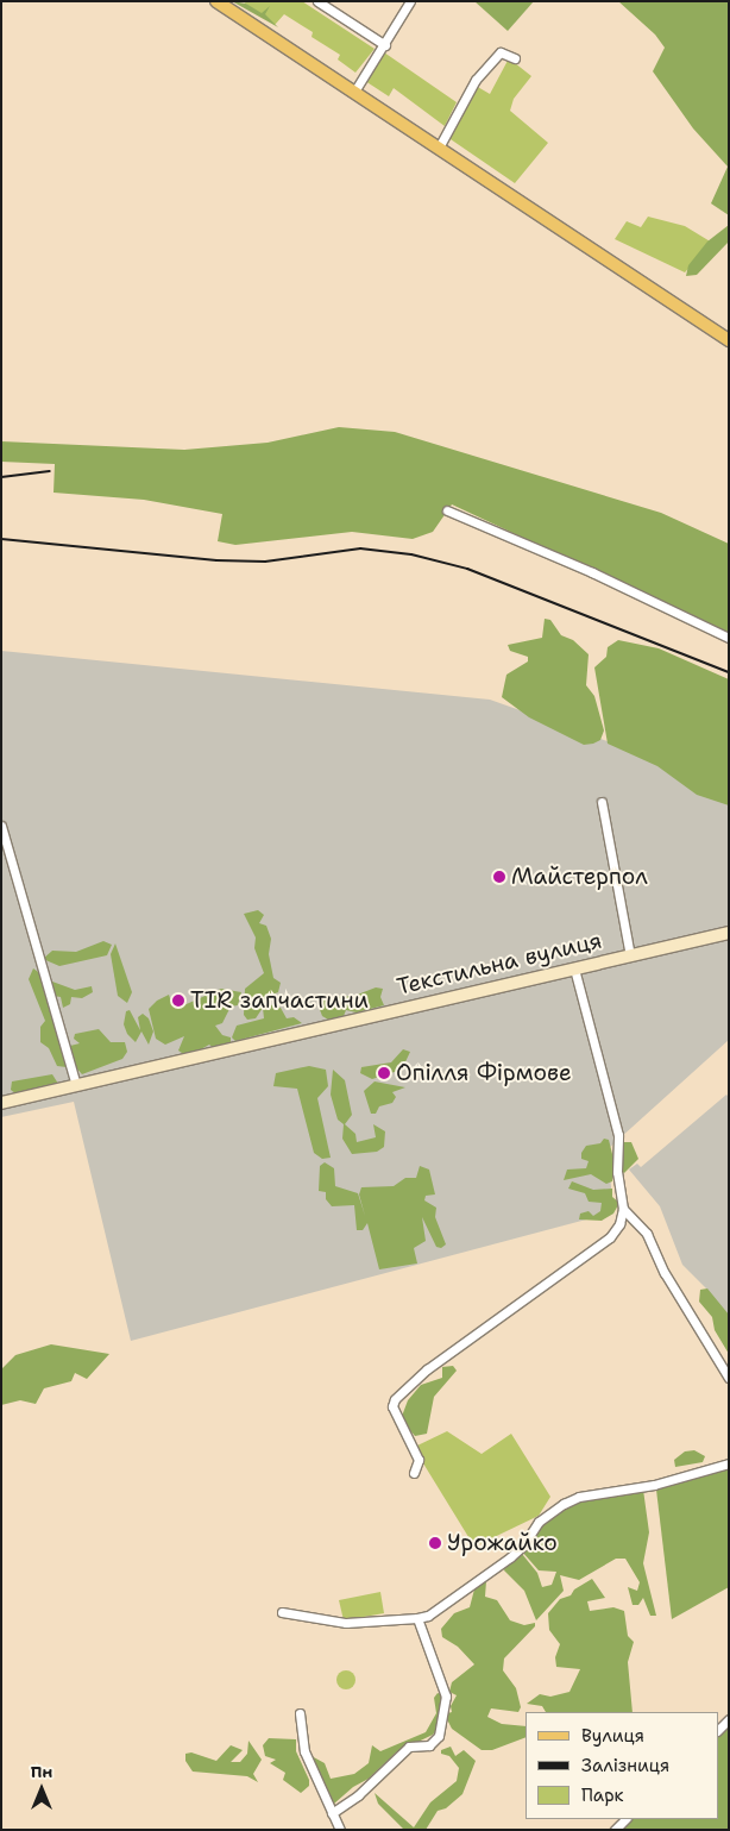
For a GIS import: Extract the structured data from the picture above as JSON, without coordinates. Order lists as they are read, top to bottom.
{
  "streets": {
    "street": ["Текстильна вулиця"]
  },
  "places": [
    "Майстерпол",
    "TIR запчастини",
    "Опілля Фірмове",
    "Урожайко"
  ],
  "legend": ["Вулиця", "Залізниця", "Парк"],
  "north": "top"
}
